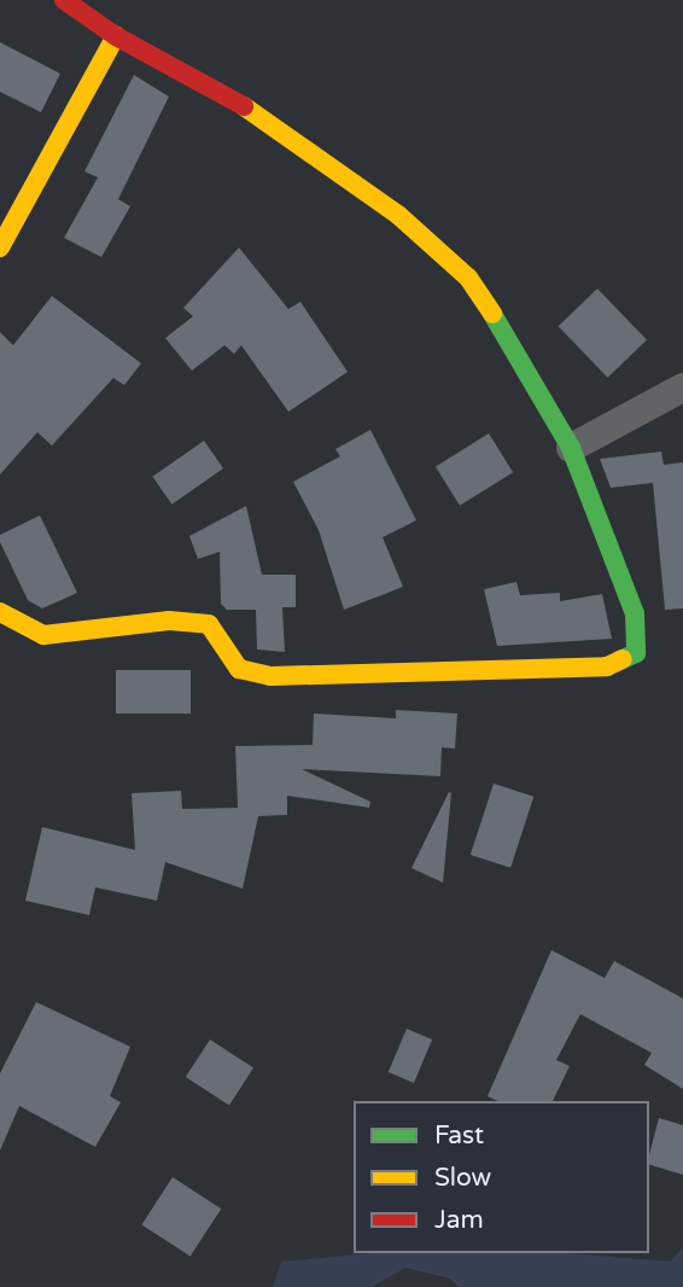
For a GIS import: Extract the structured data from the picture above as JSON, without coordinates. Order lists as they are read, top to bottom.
{
  "legend": ["Fast", "Slow", "Jam"]
}
